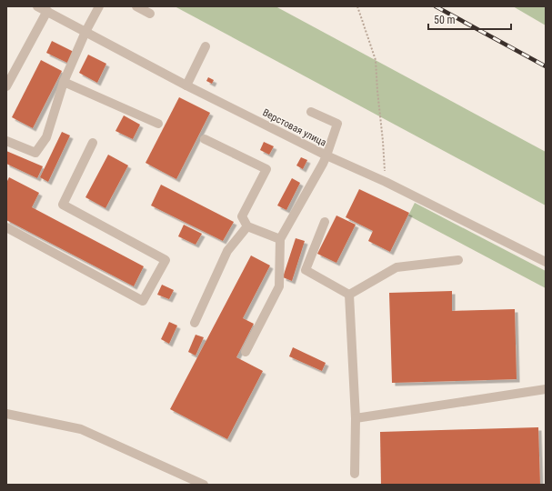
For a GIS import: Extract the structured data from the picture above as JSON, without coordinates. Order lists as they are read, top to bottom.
{
  "streets": {
    "street": ["Верстовая улица"]
  },
  "scale_bar": "50 m"
}
